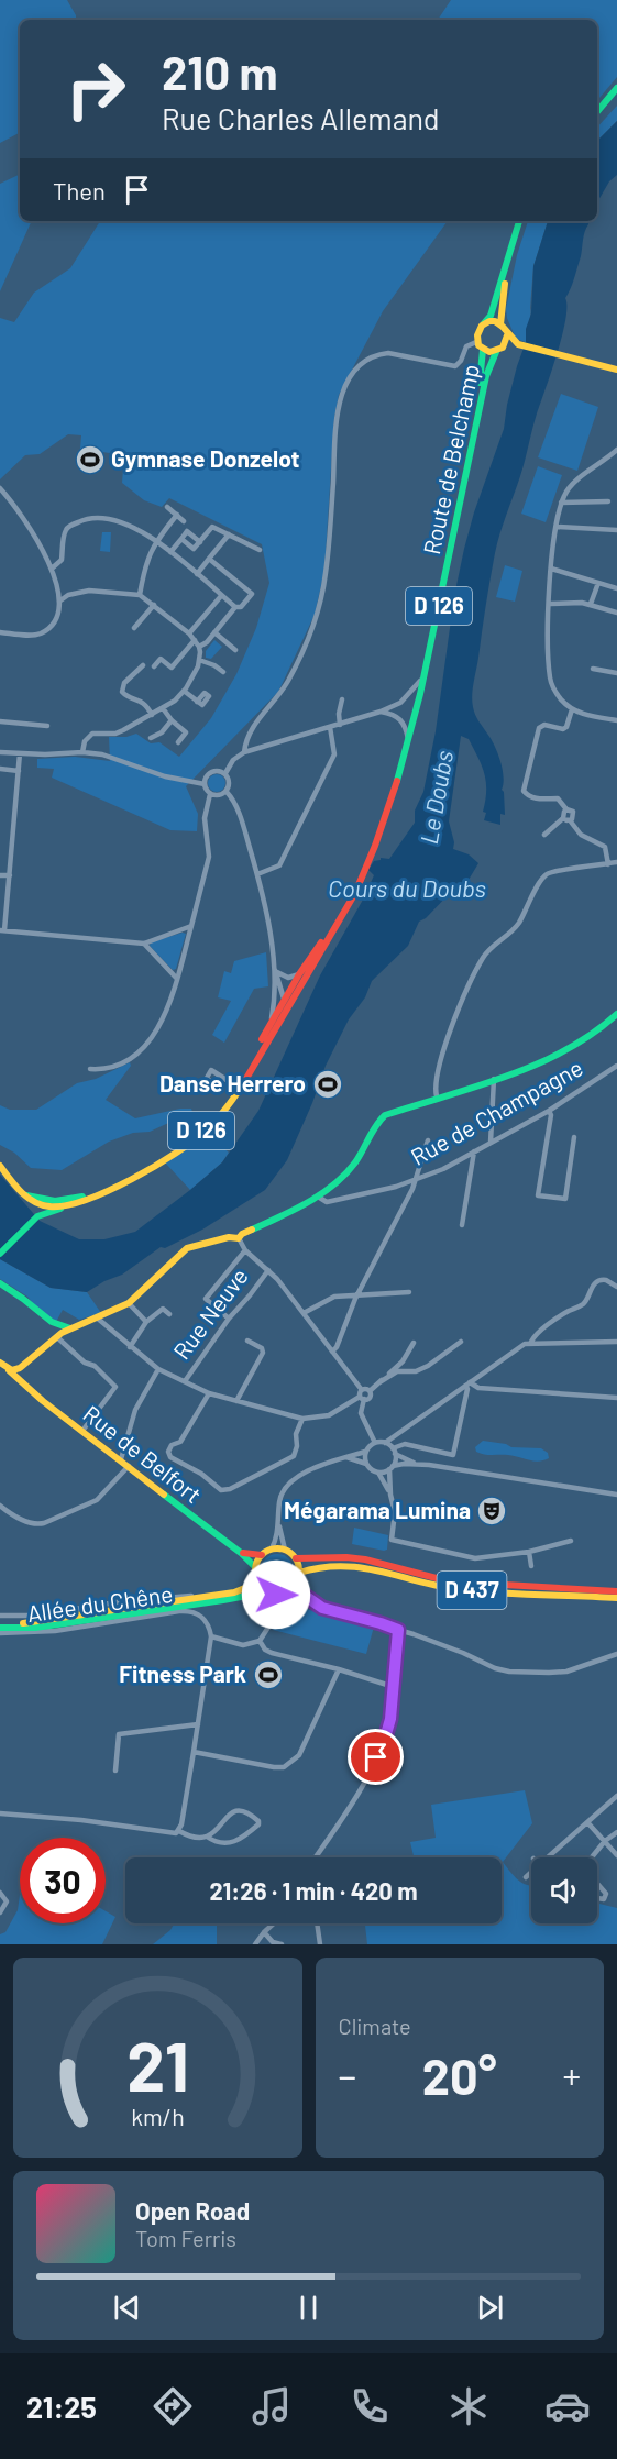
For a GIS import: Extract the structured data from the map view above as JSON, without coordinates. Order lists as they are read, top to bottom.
{
  "streets": {
    "main road": [
      "Route de Belchamp",
      "D 126",
      "Rue de Belfort",
      "D 437"
    ],
    "street": ["Rue de Champagne", "Rue Neuve", "Allée du Chêne"]
  },
  "crossings": [
    ["Rue de Belfort", "D 437"]
  ],
  "water": ["Le Doubs", "Cours du Doubs"],
  "places": {
    "sports": ["Gymnase Donzelot", "Danse Herrero", "Fitness Park"],
    "theatre": ["Mégarama Lumina"]
  },
  "page": {
    "turn": ["210 m", "Rue Charles Allemand"],
    "then": "Then",
    "limit": "30",
    "trip": "21:26 · 1 min · 420 m",
    "tile": "Climate",
    "heat": ["−", "20°", "+"],
    "song": ["Open Road", "Tom Ferris"],
    "tabs": "21:25",
    "gauge": ["21", "km/h"]
  }
}
